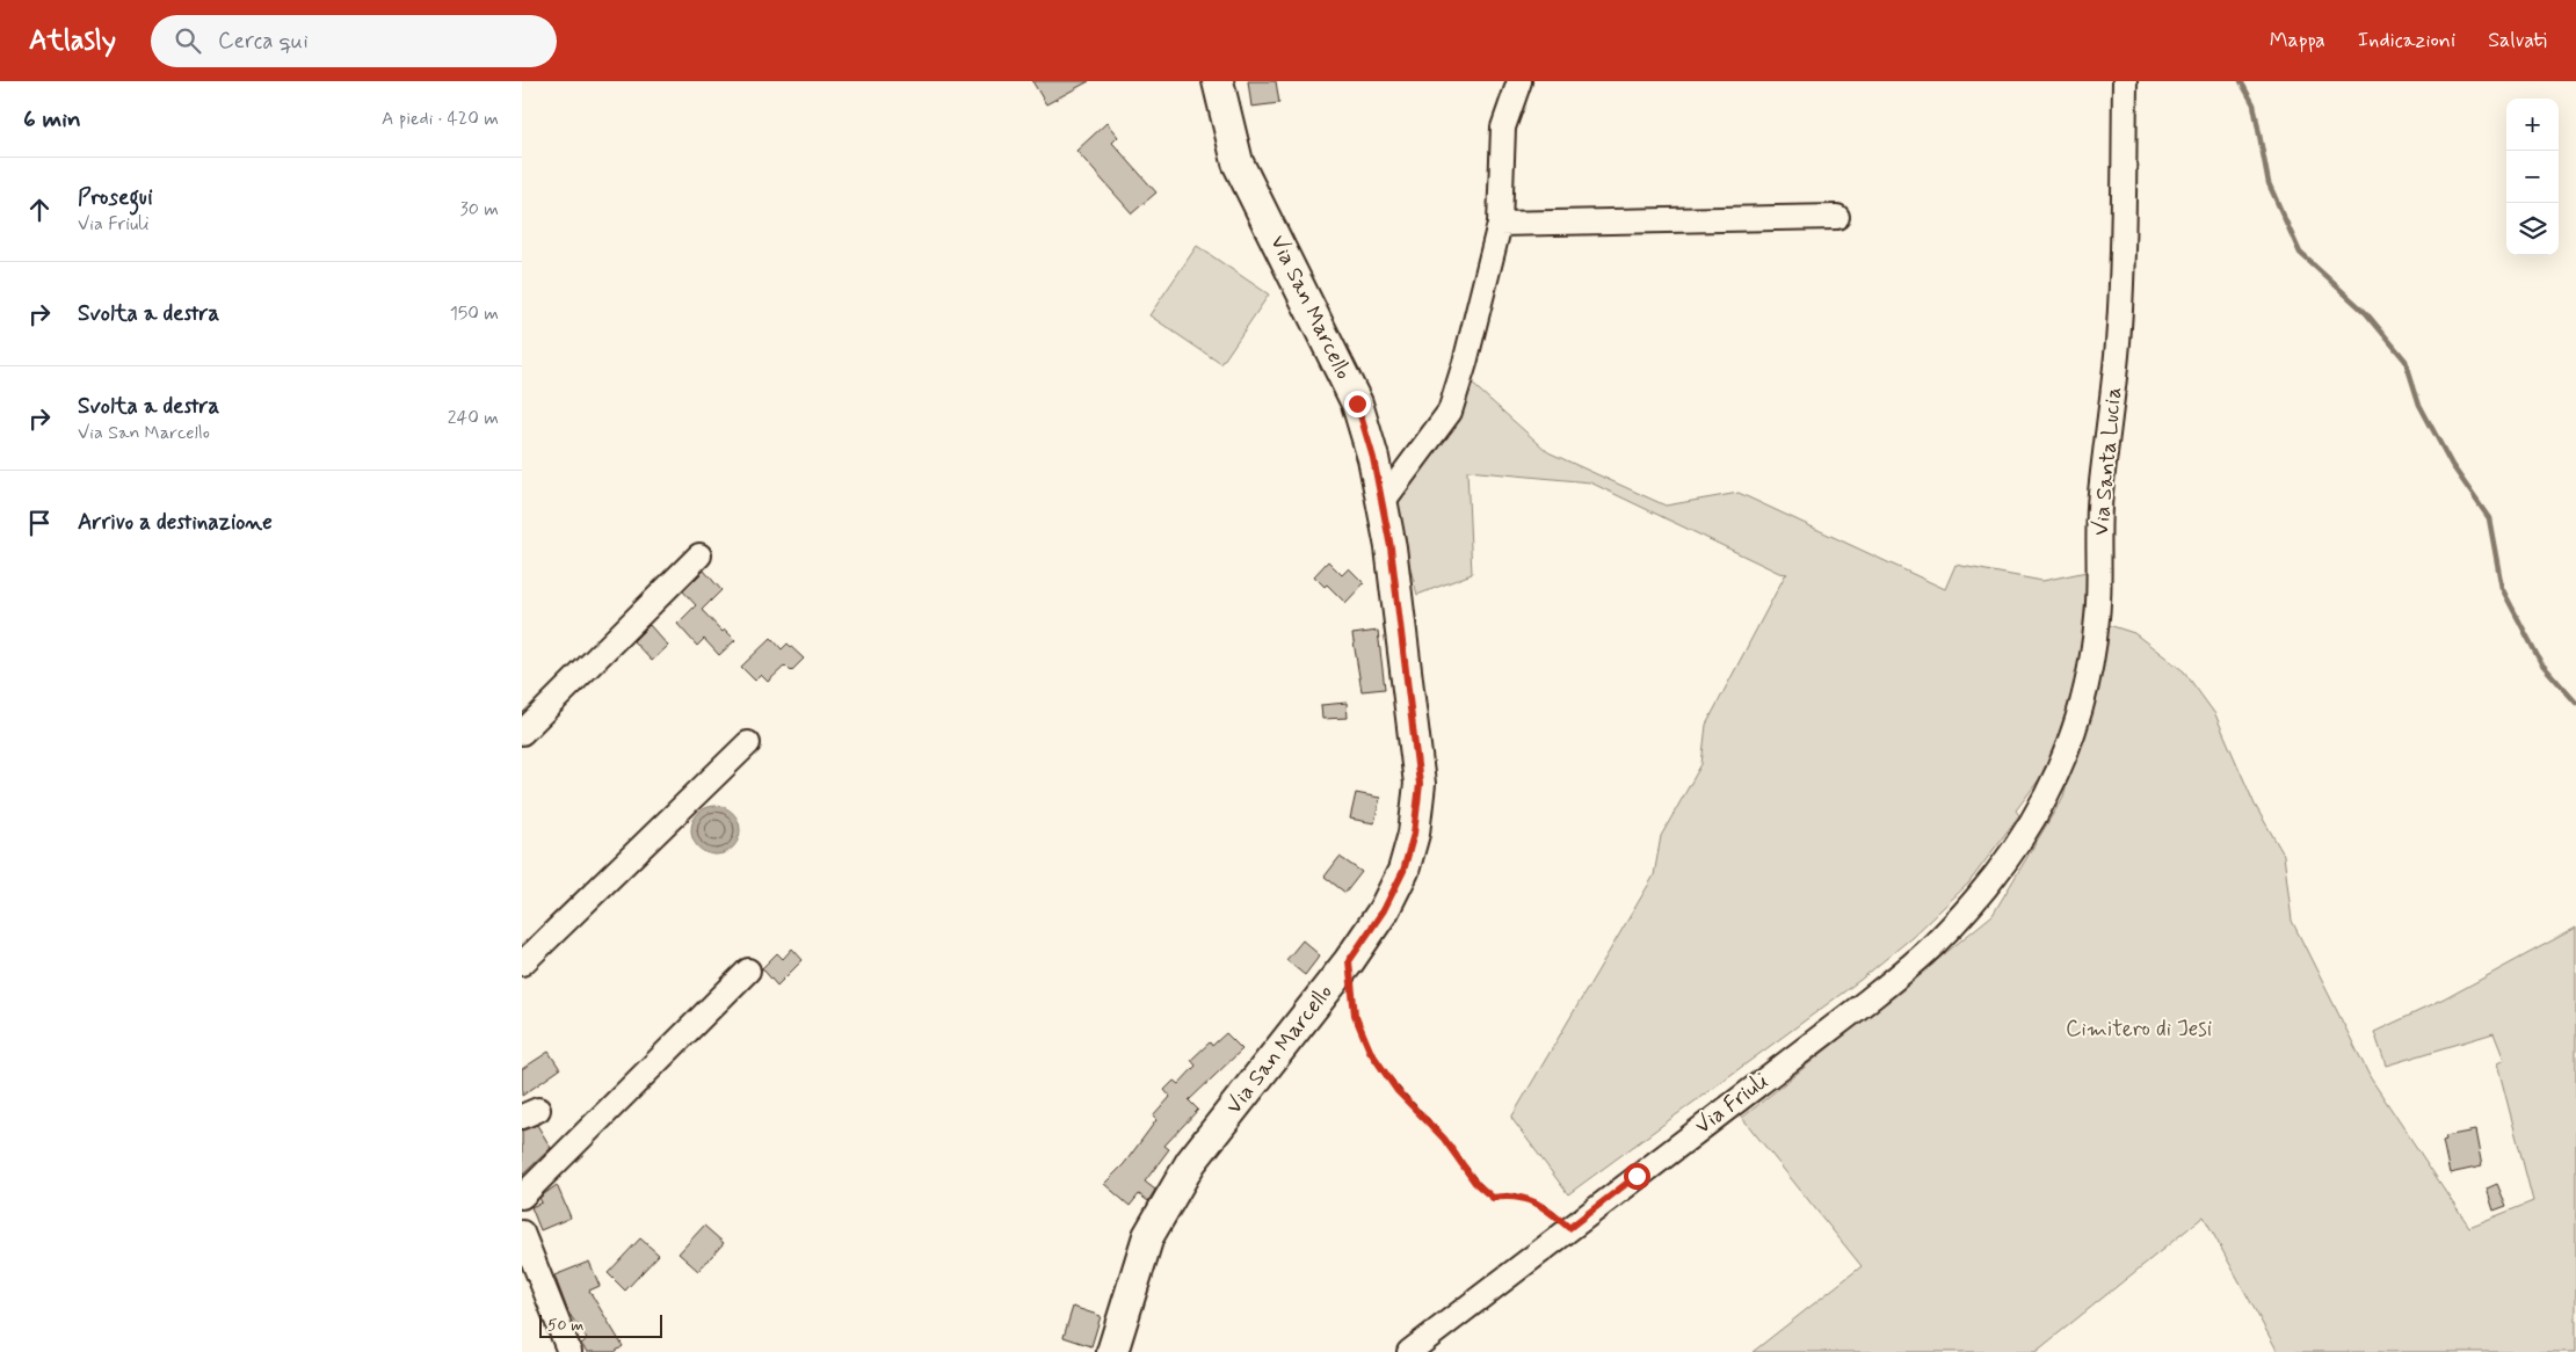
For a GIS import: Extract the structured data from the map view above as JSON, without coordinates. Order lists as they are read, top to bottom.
{
  "streets": {
    "main road": ["Via San Marcello"],
    "street": ["Via Santa Lucia", "Via Friuli"]
  },
  "crossings": [
    ["Via Santa Lucia", "Via Friuli"]
  ],
  "parks": ["Cimitero di Jesi"],
  "scale_bar": "50 m",
  "page": {
    "header": "Atlasly",
    "search": "Cerca qui",
    "nav": ["Mappa", "Indicazioni", "Salvati"],
    "heading": ["6 min", "A piedi · 420 m"],
    "map_buttons": ["+", "−"],
    "list": [
      ["Prosegui", "Via Friuli", "30 m"],
      ["Svolta a destra", "150 m"],
      ["Svolta a destra", "Via San Marcello", "240 m"],
      "Arrivo a destinazione"
    ],
    "scale": "50 m"
  }
}
